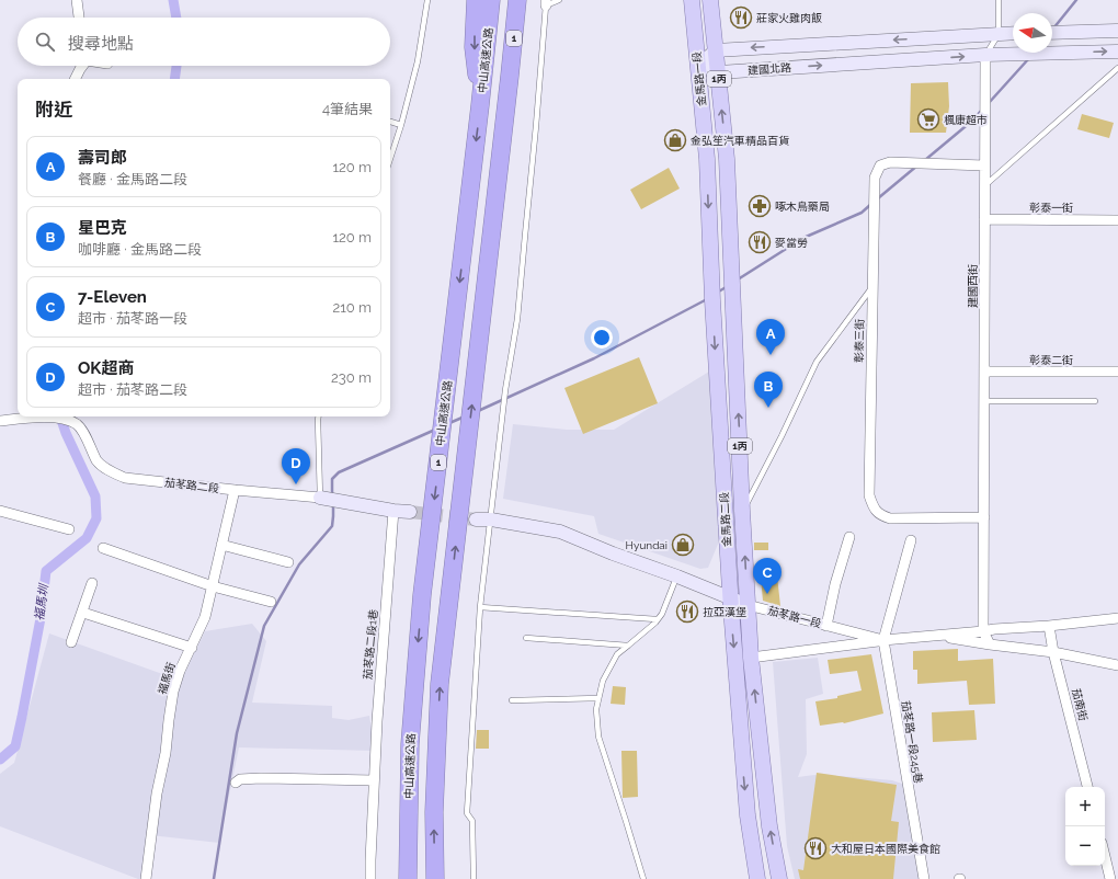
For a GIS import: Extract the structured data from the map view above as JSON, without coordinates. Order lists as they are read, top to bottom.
{
  "streets": {
    "highway": ["1", "中山高速公路"],
    "main road": ["金馬路一段", "1丙", "金馬路二段"],
    "street": [
      "建國北路",
      "彰泰一街",
      "建國西街",
      "彰泰三街",
      "彰泰二街",
      "茄苳路二段",
      "茄苳路一段",
      "茄苳路二段1巷",
      "福馬街",
      "茄南街",
      "茄苳路一段245巷"
    ]
  },
  "crossings": [
    ["建國北路", "金馬路一段"],
    ["建國北路", "建國西街"],
    ["金馬路一段", "金馬路二段"],
    ["彰泰一街", "建國西街"],
    ["建國西街", "彰泰三街"],
    ["建國西街", "彰泰二街"],
    ["建國西街", "茄苳路一段"],
    ["茄苳路二段", "茄苳路二段1巷"],
    ["茄苳路二段", "福馬街"],
    ["金馬路二段", "茄苳路一段"],
    ["茄苳路一段", "茄南街"],
    ["茄苳路一段", "茄苳路一段245巷"]
  ],
  "water": ["福馬圳"],
  "places": {
    "restaurant": [
      "莊家火雞肉飯",
      "麥當勞",
      "拉亞漢堡",
      "大和屋日本國際美食館"
    ],
    "supermarket": ["楓康超市"],
    "shop": ["金弘笙汽車精品百貨", "Hyundai"],
    "pharmacy": ["啄木鳥藥局"]
  },
  "north": "left",
  "page": {
    "search": "搜尋地點",
    "heading": ["附近", "4筆結果"],
    "list": [
      {
        "mark": "A",
        "name": "壽司郎",
        "note": "餐廳 · 金馬路二段",
        "value": "120 m"
      },
      {
        "mark": "B",
        "name": "星巴克",
        "note": "咖啡廳 · 金馬路二段",
        "value": "120 m"
      },
      {
        "mark": "C",
        "name": "7-Eleven",
        "note": "超市 · 茄苳路一段",
        "value": "210 m"
      },
      {
        "mark": "D",
        "name": "OK超商",
        "note": "超市 · 茄苳路二段",
        "value": "230 m"
      }
    ],
    "pins": [
      "A",
      "B",
      "D",
      "C"
    ],
    "map_buttons": ["+", "−"]
  }
}
